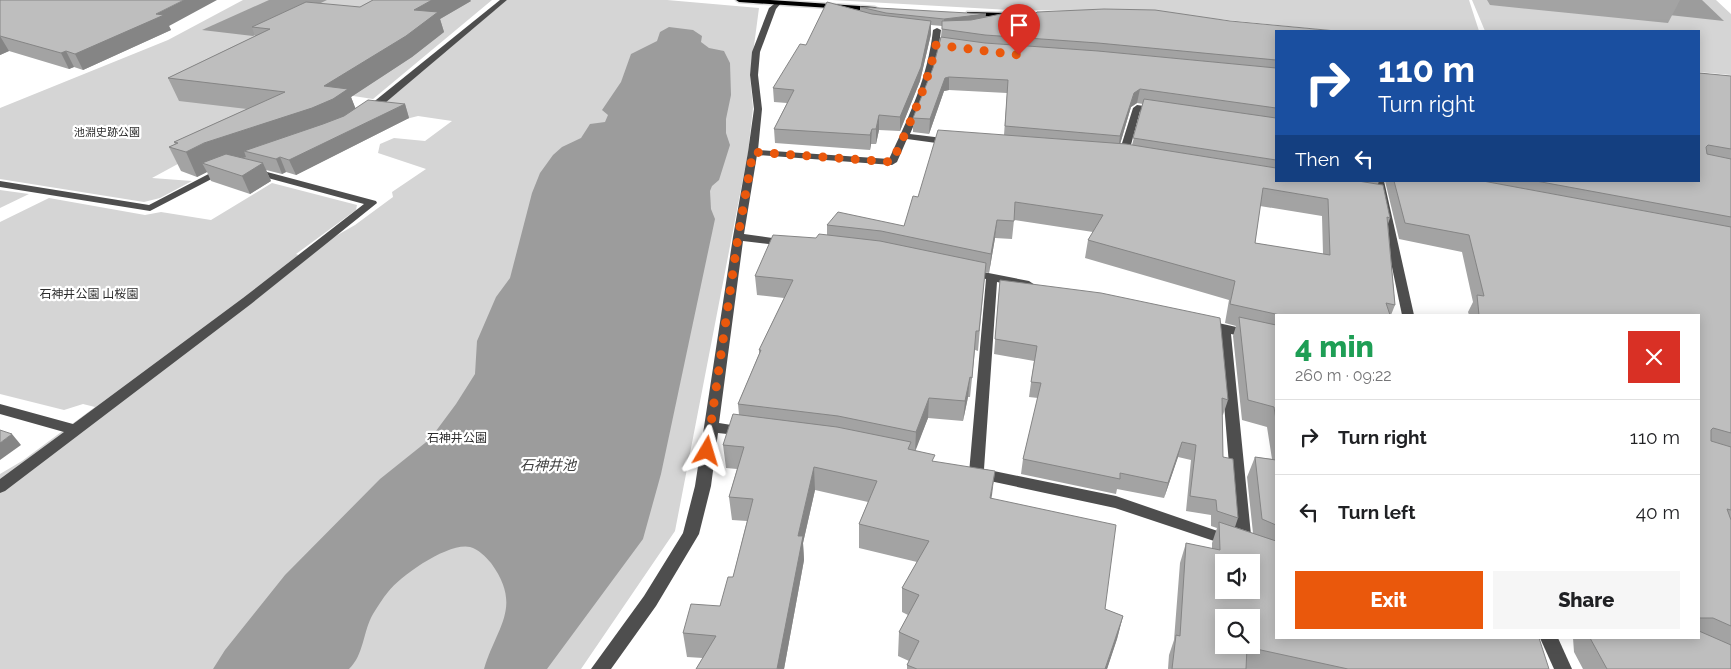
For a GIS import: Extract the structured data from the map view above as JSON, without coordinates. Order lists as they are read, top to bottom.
{
  "water": ["石神井池"],
  "parks": ["池淵史跡公園", "石神井公園 山桜園", "石神井公園"],
  "page": {
    "turn": ["110 m", "Turn right"],
    "then": "Then",
    "heading": ["4 min", "260 m · 09:22"],
    "list": [
      {
        "name": "Turn right",
        "value": "110 m"
      },
      {
        "name": "Turn left",
        "value": "40 m"
      }
    ],
    "buttons": ["Exit", "Share"]
  }
}
